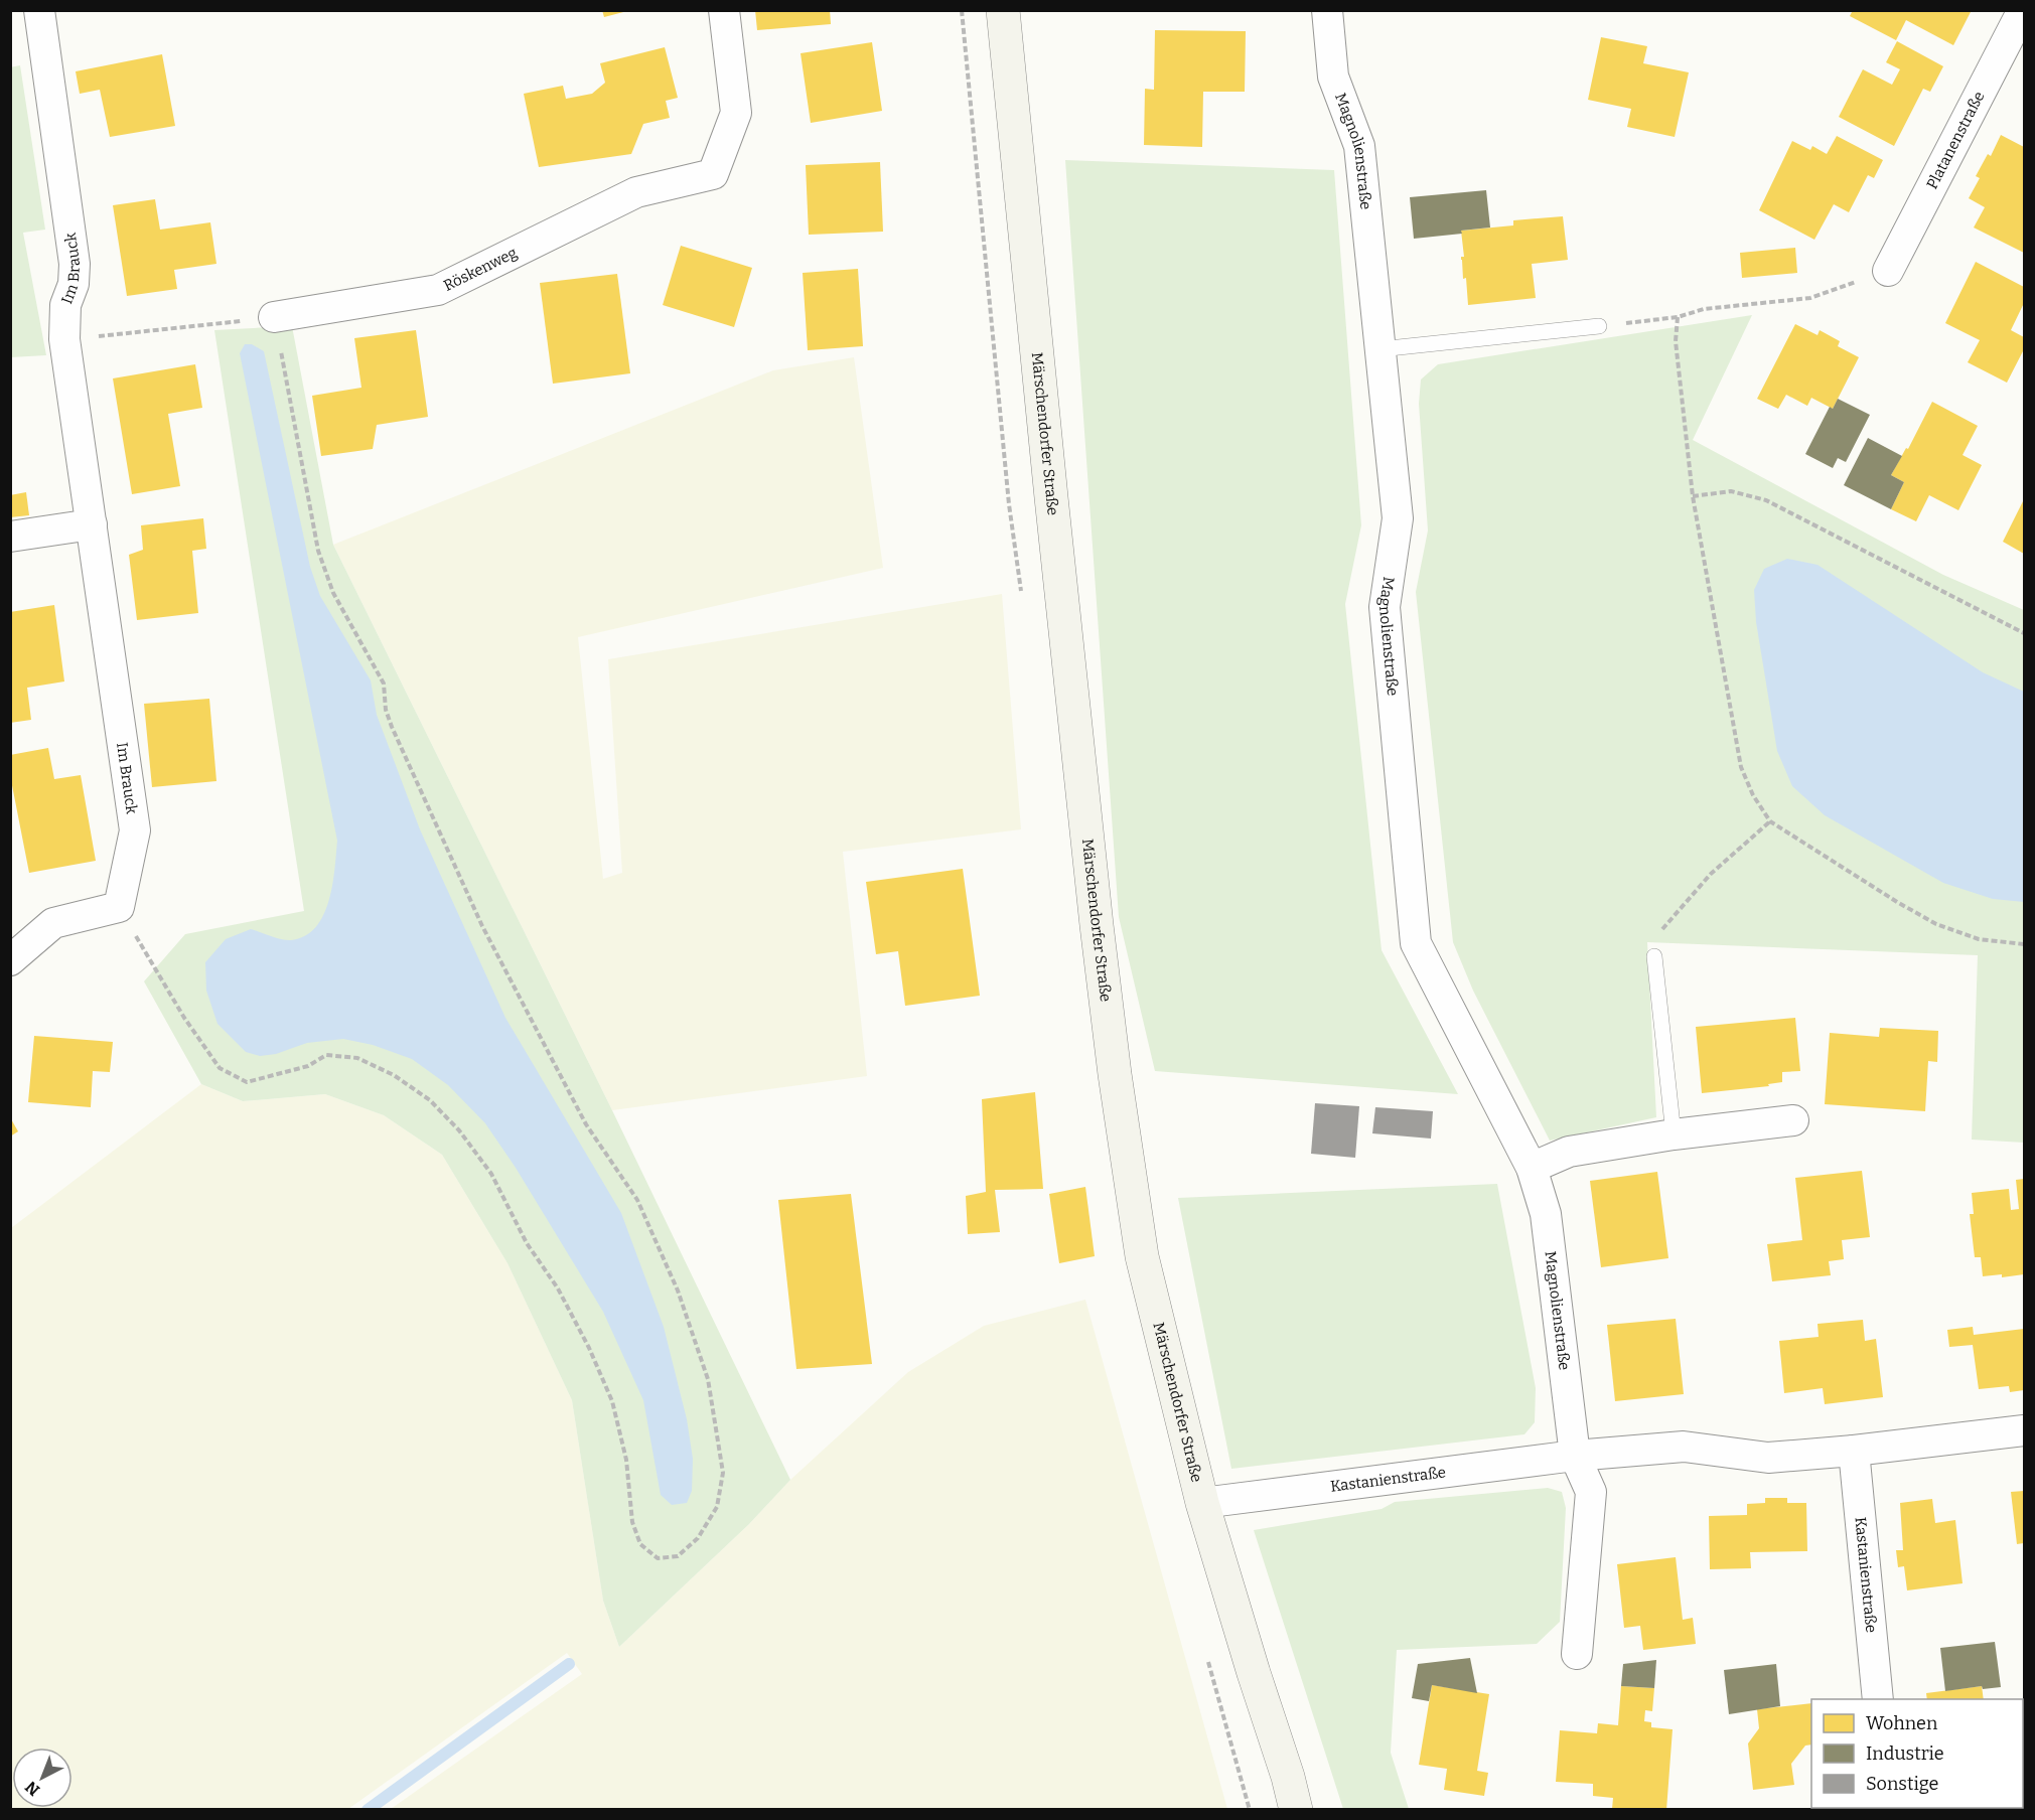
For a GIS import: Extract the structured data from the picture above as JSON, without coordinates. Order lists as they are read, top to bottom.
{
  "streets": {
    "street": [
      "Platanenstraße",
      "Magnolienstraße",
      "Im Brauck",
      "Röskenweg",
      "Märschendorfer Straße",
      "Kastanienstraße"
    ]
  },
  "crossings": [
    ["Magnolienstraße", "Kastanienstraße"],
    ["Märschendorfer Straße", "Kastanienstraße"]
  ],
  "legend": ["Wohnen", "Industrie", "Sonstige"],
  "north": "bottom left"
}
